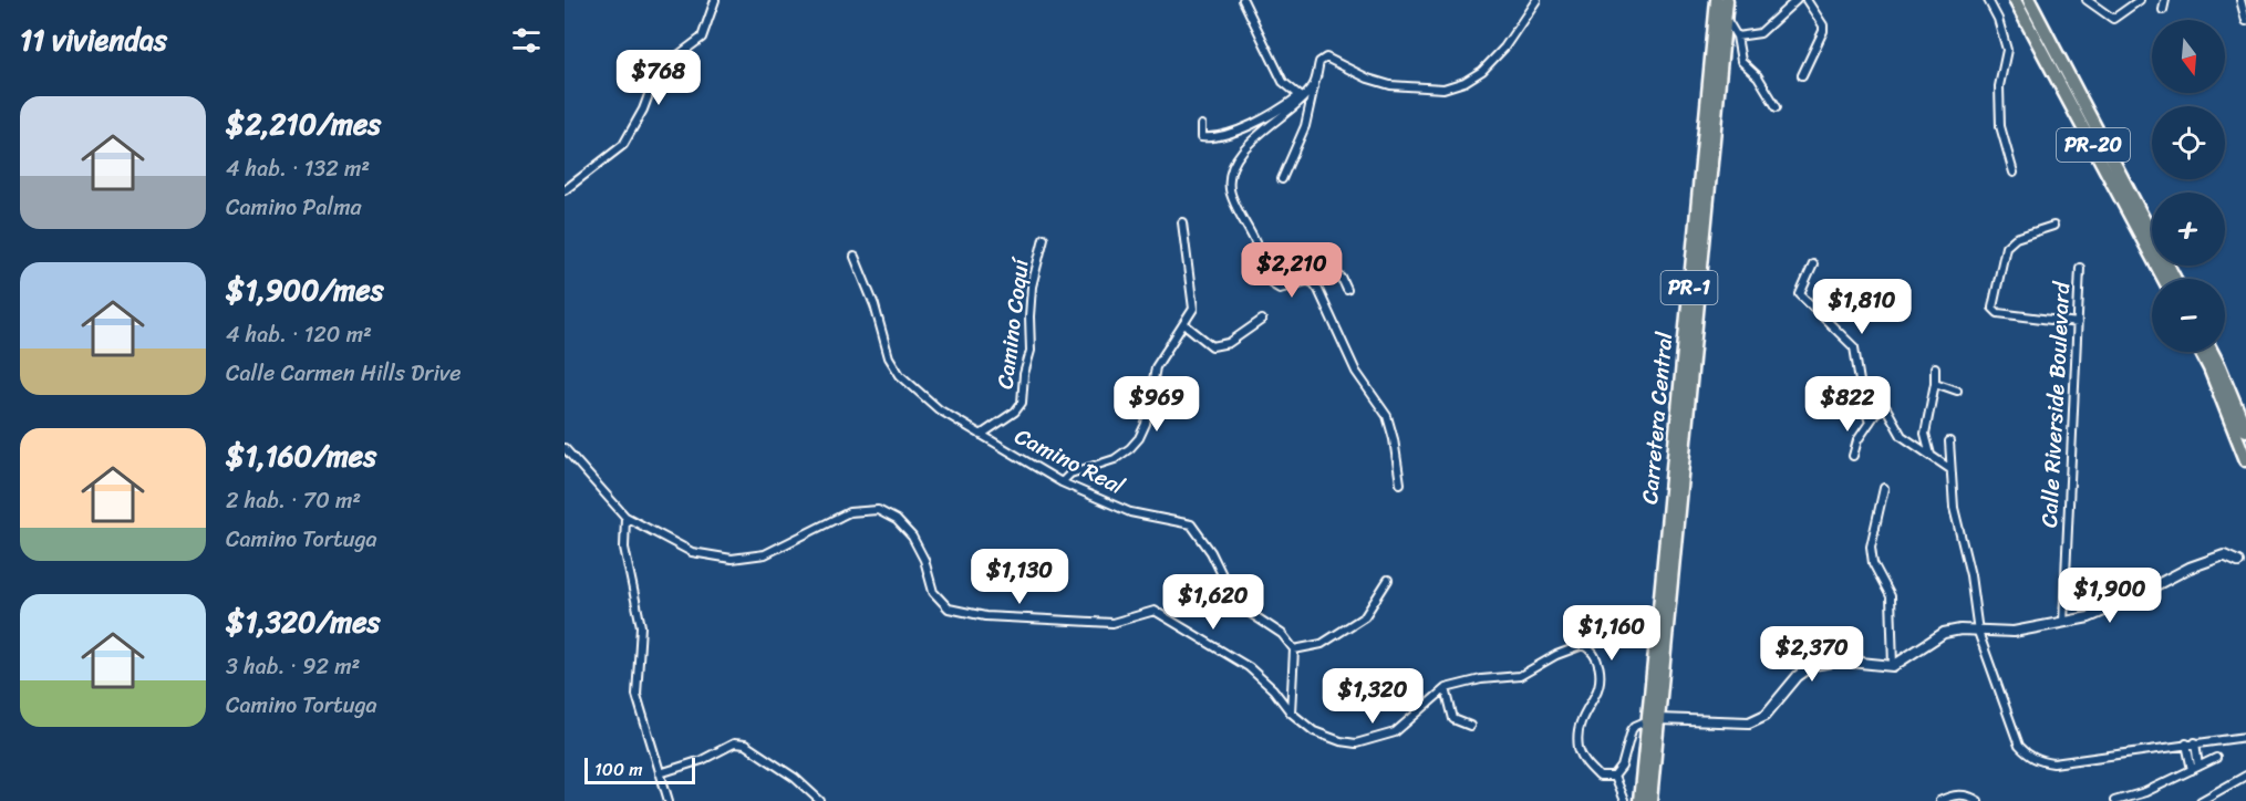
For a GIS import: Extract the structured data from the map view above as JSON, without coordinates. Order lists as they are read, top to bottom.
{
  "streets": {
    "highway": ["PR-20", "PR-1", "Carretera Central"],
    "street": ["Camino Coquí", "Calle Riverside Boulevard", "Camino Real"]
  },
  "crossings": [
    ["Camino Coquí", "Camino Real"]
  ],
  "scale_bar": "100 m",
  "north": "bottom",
  "page": {
    "heading": "11 viviendas",
    "map_buttons": ["+", "−"],
    "price": [
      "$768",
      "$2,210",
      "$1,810",
      "$969",
      "$822",
      "$1,130",
      "$1,900",
      "$1,620",
      "$1,160",
      "$2,370",
      "$1,320"
    ],
    "list": [
      {
        "name": "$2,210/mes",
        "note": "4 hab. · 132 m² · Camino Palma"
      },
      {
        "name": "$1,900/mes",
        "note": "4 hab. · 120 m² · Calle Carmen Hills Drive"
      },
      {
        "name": "$1,160/mes",
        "note": "2 hab. · 70 m² · Camino Tortuga"
      },
      {
        "name": "$1,320/mes",
        "note": "3 hab. · 92 m² · Camino Tortuga"
      }
    ],
    "scale": "100 m"
  }
}
